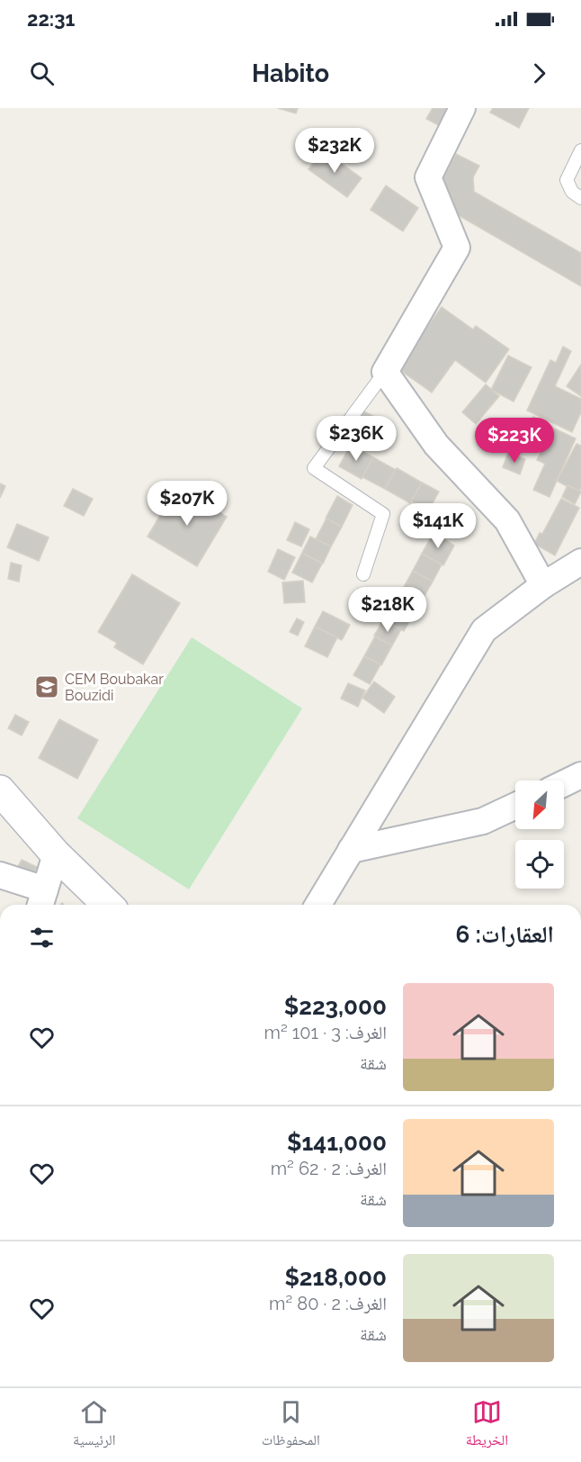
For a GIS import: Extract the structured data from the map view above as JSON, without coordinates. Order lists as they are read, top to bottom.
{
  "places": {
    "school or university": ["CEM Boubakar Bouzidi"]
  },
  "north": "bottom left",
  "page": {
    "status": "22:31",
    "header": "Habito",
    "price": [
      "$232K",
      "$236K",
      "$223K",
      "$207K",
      "$141K",
      "$218K"
    ],
    "heading": "العقارات: 6",
    "list": [
      {
        "name": "$223,000",
        "note": "الغرف: 3 · 101 m² · شقة"
      },
      {
        "name": "$141,000",
        "note": "الغرف: 2 · 62 m² · شقة"
      },
      {
        "name": "$218,000",
        "note": "الغرف: 2 · 80 m² · شقة"
      }
    ],
    "tabs": ["الخريطة", "المحفوظات", "الرئيسية"]
  }
}
